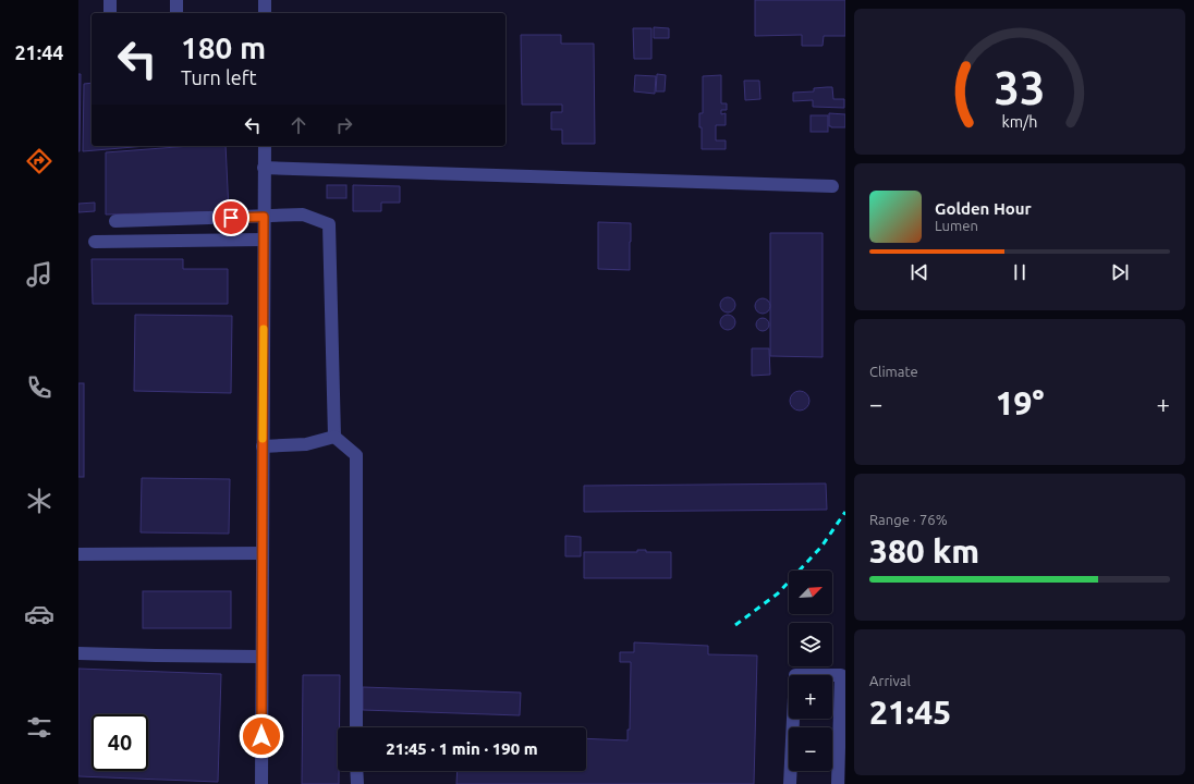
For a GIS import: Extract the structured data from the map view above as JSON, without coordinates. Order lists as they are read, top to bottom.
{
  "north": "top right",
  "page": {
    "tabs": "21:44",
    "turn": ["180 m", "Turn left"],
    "song": ["Golden Hour", "Lumen"],
    "tile": [
      "Climate",
      ["Range · 76%", "380 km"],
      ["Arrival", "21:45"]
    ],
    "heat": ["−", "19°", "+"],
    "map_buttons": ["+", "−"],
    "limit": "40",
    "trip": "21:45 · 1 min · 190 m",
    "gauge": ["33", "km/h"]
  }
}
